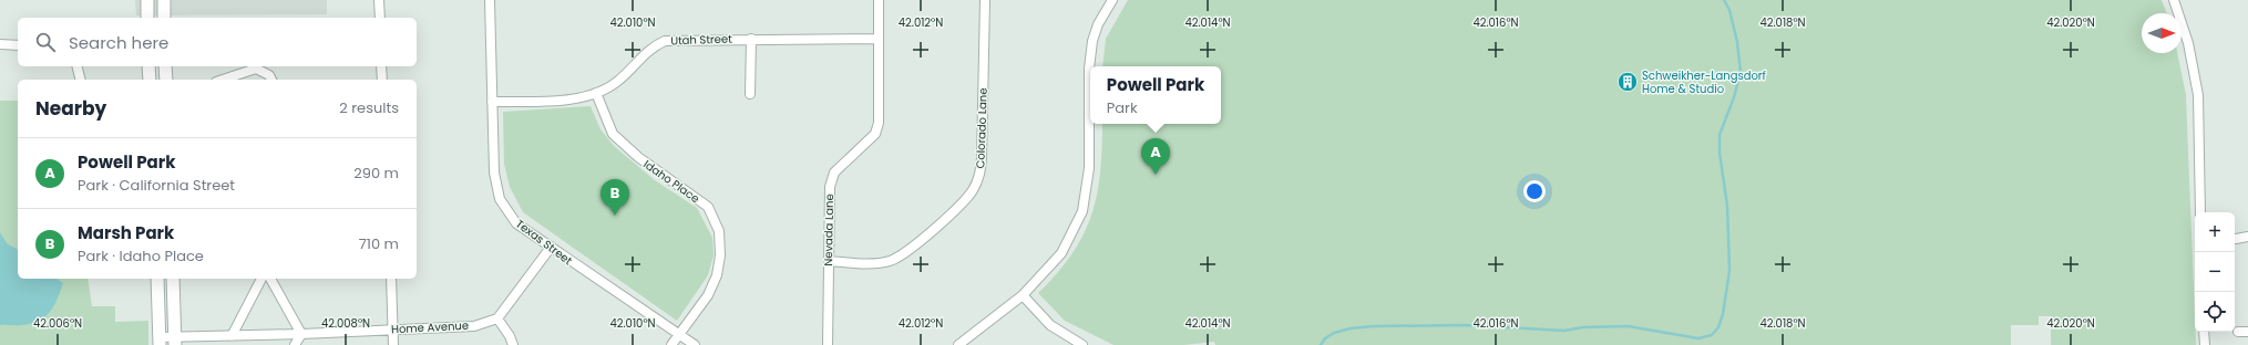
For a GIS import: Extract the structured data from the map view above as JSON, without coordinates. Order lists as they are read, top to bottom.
{
  "streets": {
    "street": [
      "Utah Street",
      "Colorado Lane",
      "Idaho Place",
      "Nevada Lane",
      "Texas Street",
      "Home Avenue"
    ]
  },
  "crossings": [
    ["Utah Street", "Idaho Place"],
    ["Utah Street", "Nevada Lane"],
    ["Utah Street", "Texas Street"],
    ["Colorado Lane", "Nevada Lane"],
    ["Idaho Place", "Texas Street"]
  ],
  "places": {
    "building": ["Schweikher-Langsdorf Home & Studio"]
  },
  "north": "right",
  "page": {
    "search": "Search here",
    "popup": ["Powell Park", "Park"],
    "heading": ["Nearby", "2 results"],
    "list": [
      {
        "mark": "A",
        "name": "Powell Park",
        "note": "Park · California Street",
        "value": "290 m"
      },
      {
        "mark": "B",
        "name": "Marsh Park",
        "note": "Park · Idaho Place",
        "value": "710 m"
      }
    ],
    "pins": ["A", "B"],
    "map_buttons": ["+", "−"]
  },
  "coordinates": [
    "42.010°N",
    "42.012°N",
    "42.014°N",
    "42.016°N",
    "42.018°N",
    "42.020°N",
    "42.006°N",
    "42.008°N"
  ]
}
